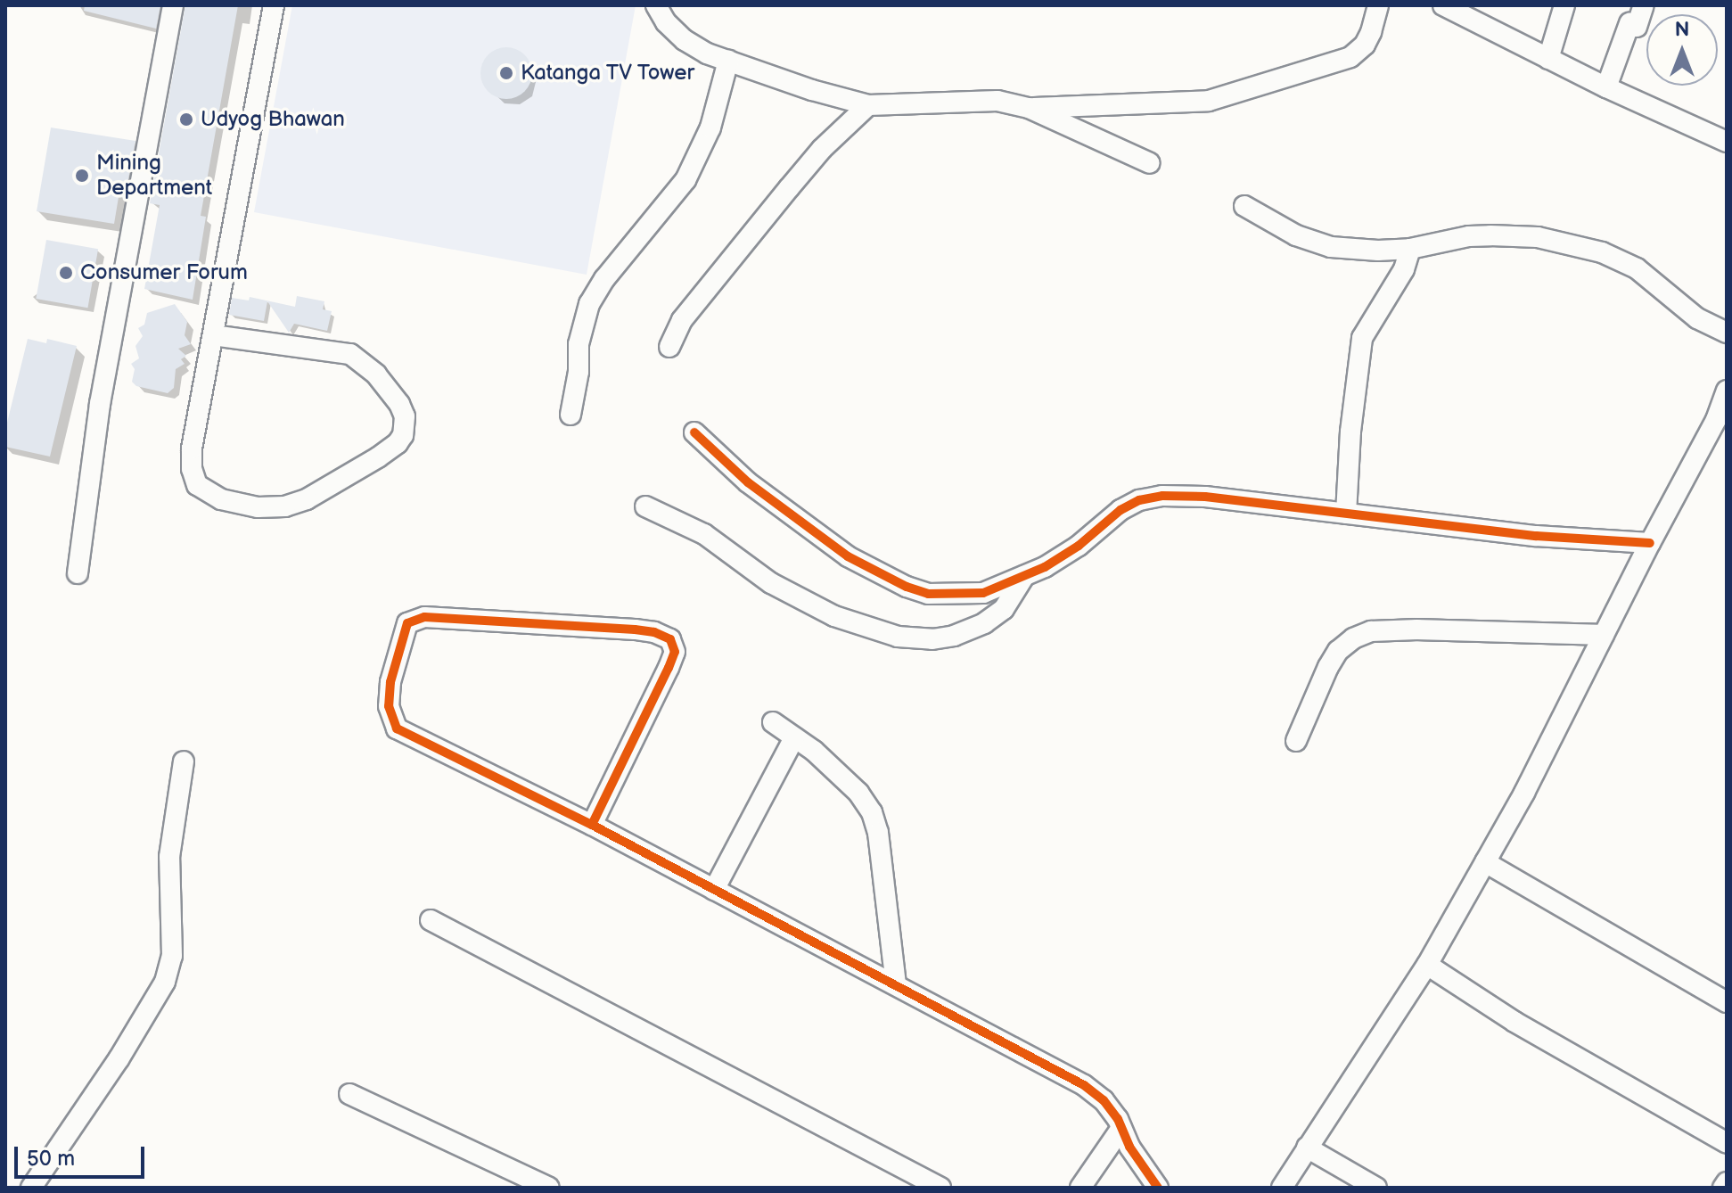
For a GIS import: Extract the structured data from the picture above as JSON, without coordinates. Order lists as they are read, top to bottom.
{
  "places": [
    "Katanga TV Tower",
    "Udyog Bhawan",
    "Mining Department",
    "Consumer Forum"
  ],
  "scale_bar": "50 m",
  "north": "top"
}
